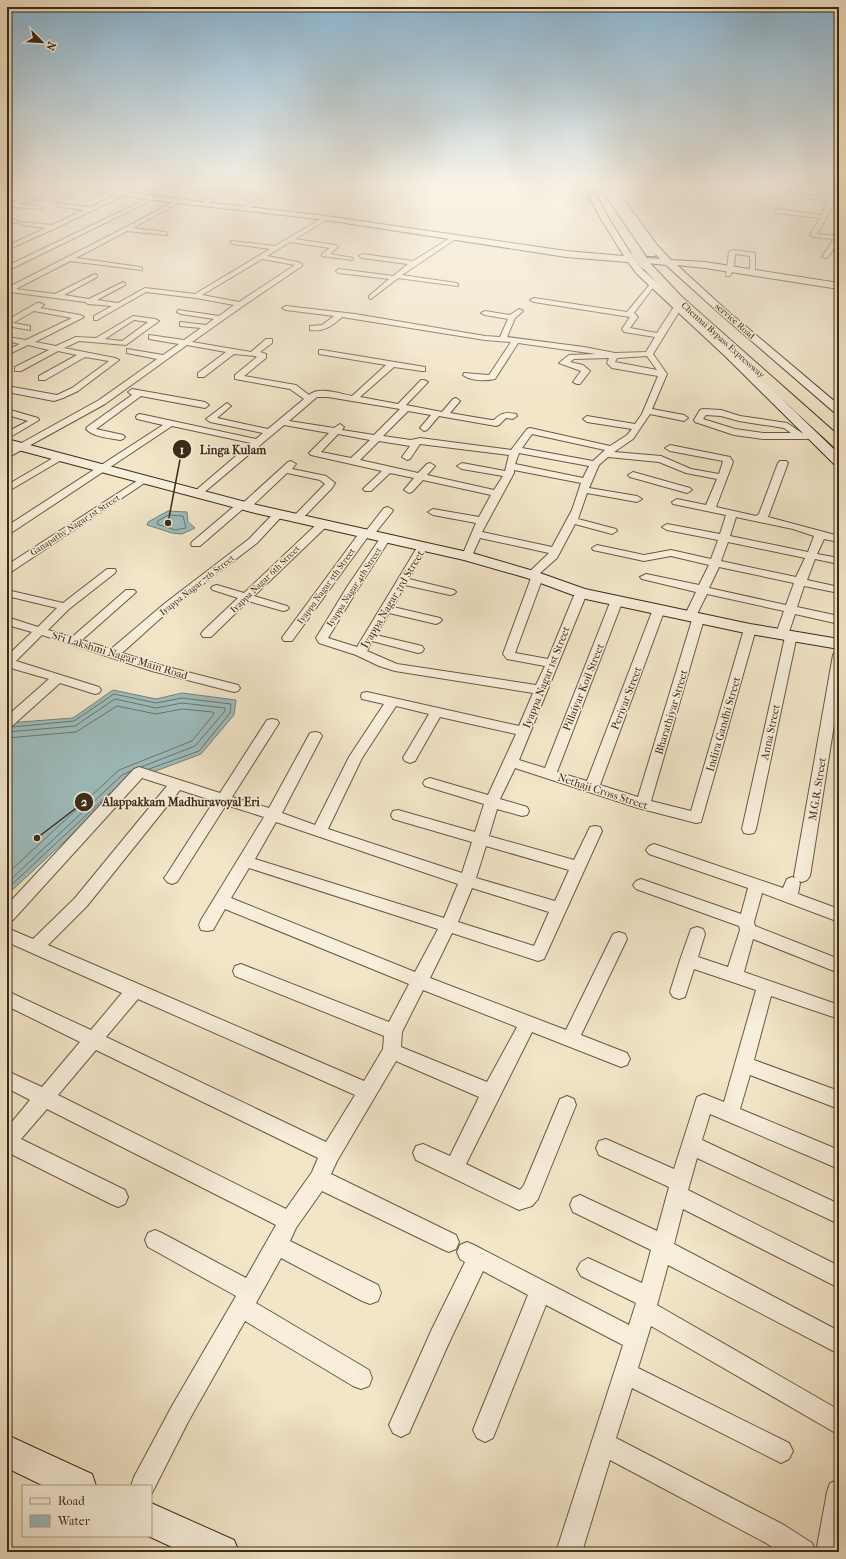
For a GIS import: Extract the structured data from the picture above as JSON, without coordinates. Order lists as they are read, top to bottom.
{
  "streets": {
    "highway": ["Chennai Bypass Expressway"],
    "street": [
      "service Road",
      "Ganapathy Nagar 1st Street",
      "Iyappa Nagar 6th Street",
      "Iyappa Nagar 7th Street",
      "Iyappa Nagar 5th Street",
      "Iyappa Nagar 4th Street",
      "Iyappa Nagar 3rd Street",
      "Sri Lakshmi Nagar Main Road",
      "Iyappa Nagar 1st Street",
      "Pillaiyar Koil Street",
      "Periyar Street",
      "Bharathiyar Street",
      "Indira Gandhi Street",
      "Anna Street",
      "M.G.R. Street",
      "Nethaji Cross Street"
    ]
  },
  "crossings": [
    ["service Road", "Chennai Bypass Expressway"],
    ["Iyappa Nagar 7th Street", "Sri Lakshmi Nagar Main Road"],
    ["Iyappa Nagar 4th Street", "Iyappa Nagar 3rd Street"],
    ["Iyappa Nagar 1st Street", "Nethaji Cross Street"],
    ["Pillaiyar Koil Street", "Nethaji Cross Street"],
    ["Periyar Street", "Nethaji Cross Street"],
    ["Bharathiyar Street", "Nethaji Cross Street"],
    ["Indira Gandhi Street", "Nethaji Cross Street"]
  ],
  "places": ["Linga Kulam", "Alappakkam Madhuravoyal Eri"],
  "legend": ["Road", "Water"],
  "north": "bottom right"
}
